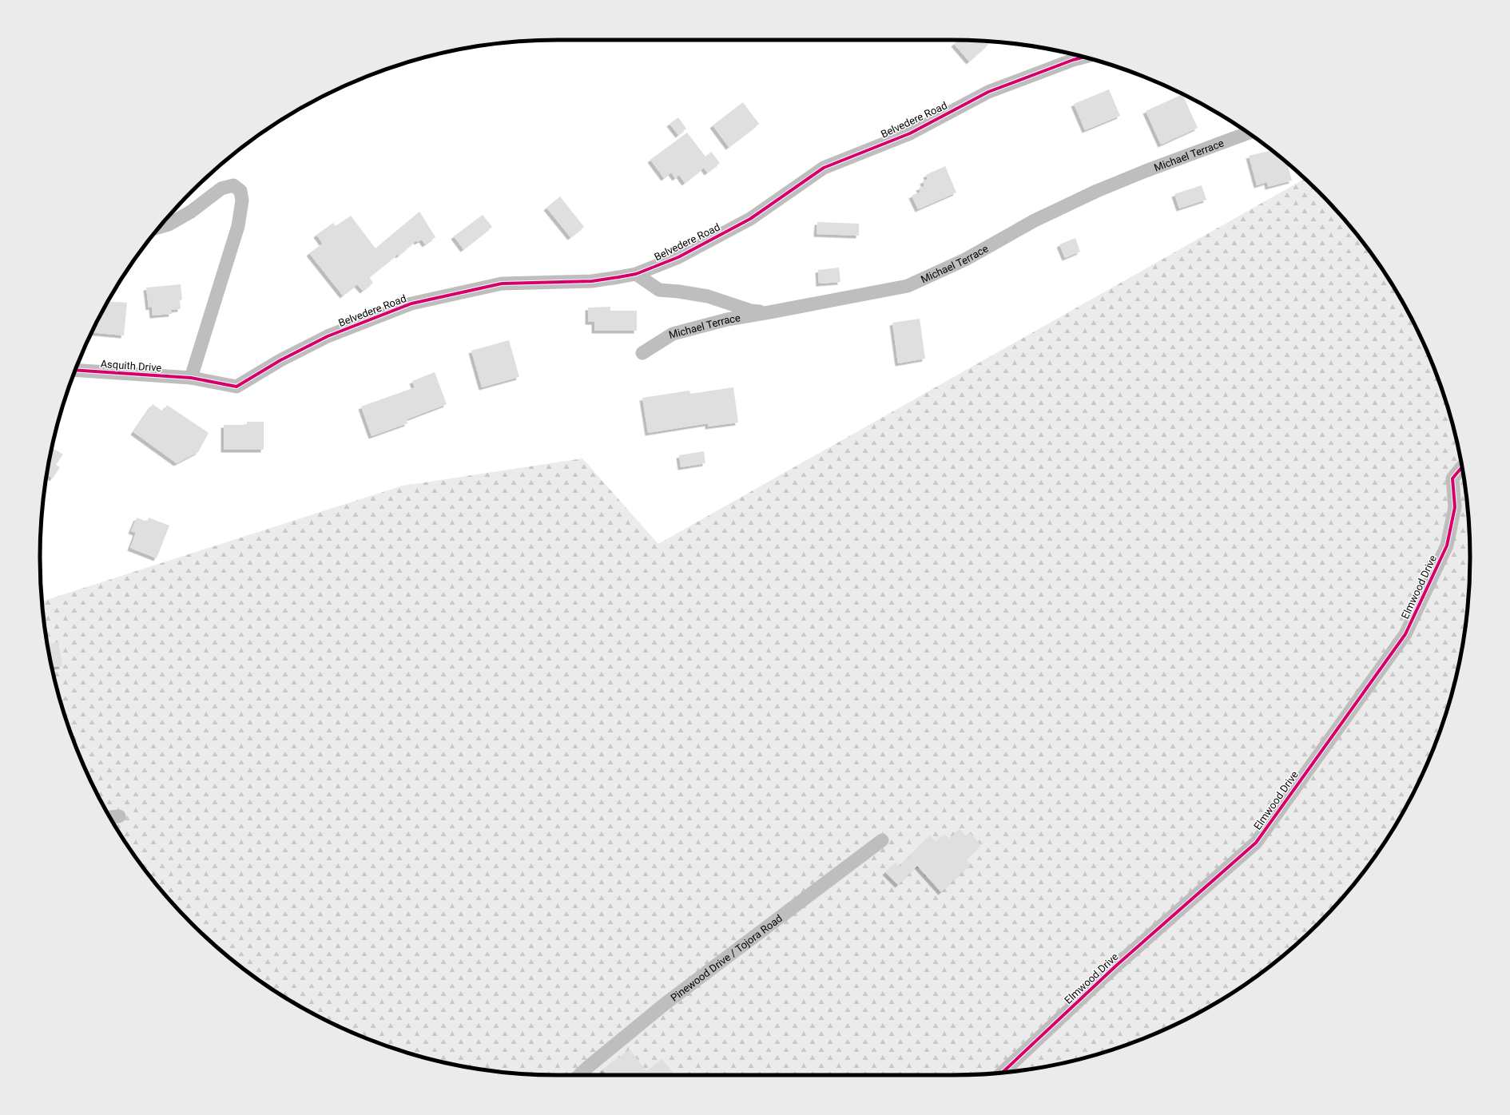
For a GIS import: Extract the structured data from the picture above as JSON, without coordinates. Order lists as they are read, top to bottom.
{
  "streets": {
    "street": [
      "Belvedere Road",
      "Michael Terrace",
      "Asquith Drive",
      "Elmwood Drive",
      "Pinewood Drive / Tojora Road"
    ]
  },
  "crossings": [
    ["Belvedere Road", "Asquith Drive"]
  ]
}
